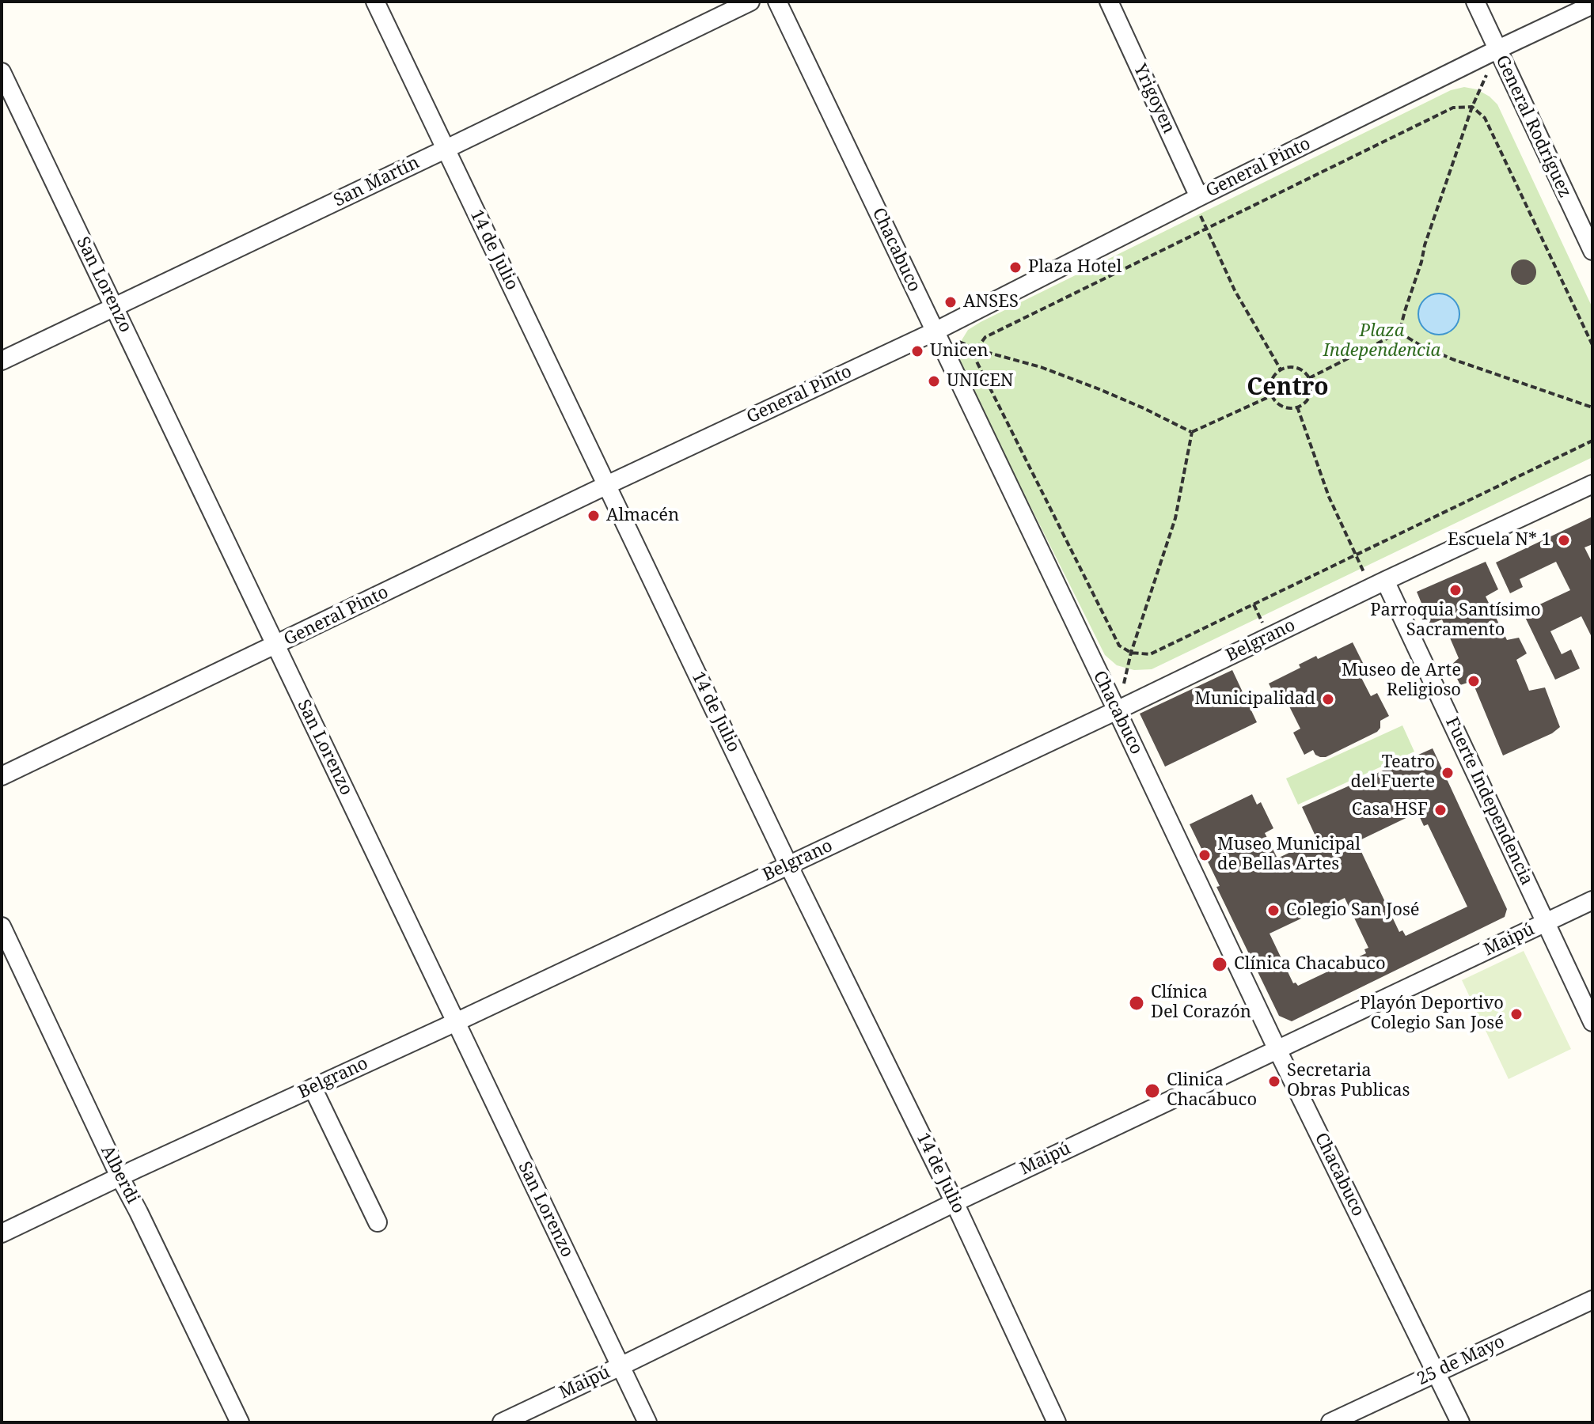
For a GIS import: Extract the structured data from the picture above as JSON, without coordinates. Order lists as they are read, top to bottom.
{
  "streets": {
    "street": [
      "Yrigoyen",
      "General Rodríguez",
      "General Pinto",
      "San Martín",
      "14 de Julio",
      "Chacabuco",
      "San Lorenzo",
      "Belgrano",
      "Fuerte Independencia",
      "Maipú",
      "Alberdi",
      "25 de Mayo"
    ]
  },
  "crossings": [
    ["Yrigoyen", "General Pinto"],
    ["General Rodríguez", "General Pinto"],
    ["General Pinto", "14 de Julio"],
    ["General Pinto", "Chacabuco"],
    ["General Pinto", "San Lorenzo"],
    ["San Martín", "14 de Julio"],
    ["San Martín", "San Lorenzo"],
    ["14 de Julio", "Belgrano"],
    ["14 de Julio", "Maipú"],
    ["Chacabuco", "Belgrano"],
    ["Chacabuco", "Maipú"],
    ["Chacabuco", "25 de Mayo"],
    ["San Lorenzo", "Belgrano"],
    ["San Lorenzo", "Maipú"],
    ["Belgrano", "Fuerte Independencia"],
    ["Belgrano", "Alberdi"],
    ["Fuerte Independencia", "Maipú"]
  ],
  "districts": ["Centro"],
  "parks": ["Plaza Independencia"],
  "places": [
    "Plaza Hotel",
    "ANSES",
    "Unicen",
    "UNICEN",
    "Almacén",
    "Escuela N* 1",
    "Parroquia Santísimo Sacramento",
    "Museo de Arte Religioso",
    "Municipalidad",
    "Teatro del Fuerte",
    "Casa HSF",
    "Museo Municipal de Bellas Artes",
    "Colegio San José",
    "Clínica Chacabuco",
    "Clínica Del Corazón",
    "Playón Deportivo Colegio San José",
    "Secretaria Obras Publicas",
    "Clinica Chacabuco"
  ]
}
